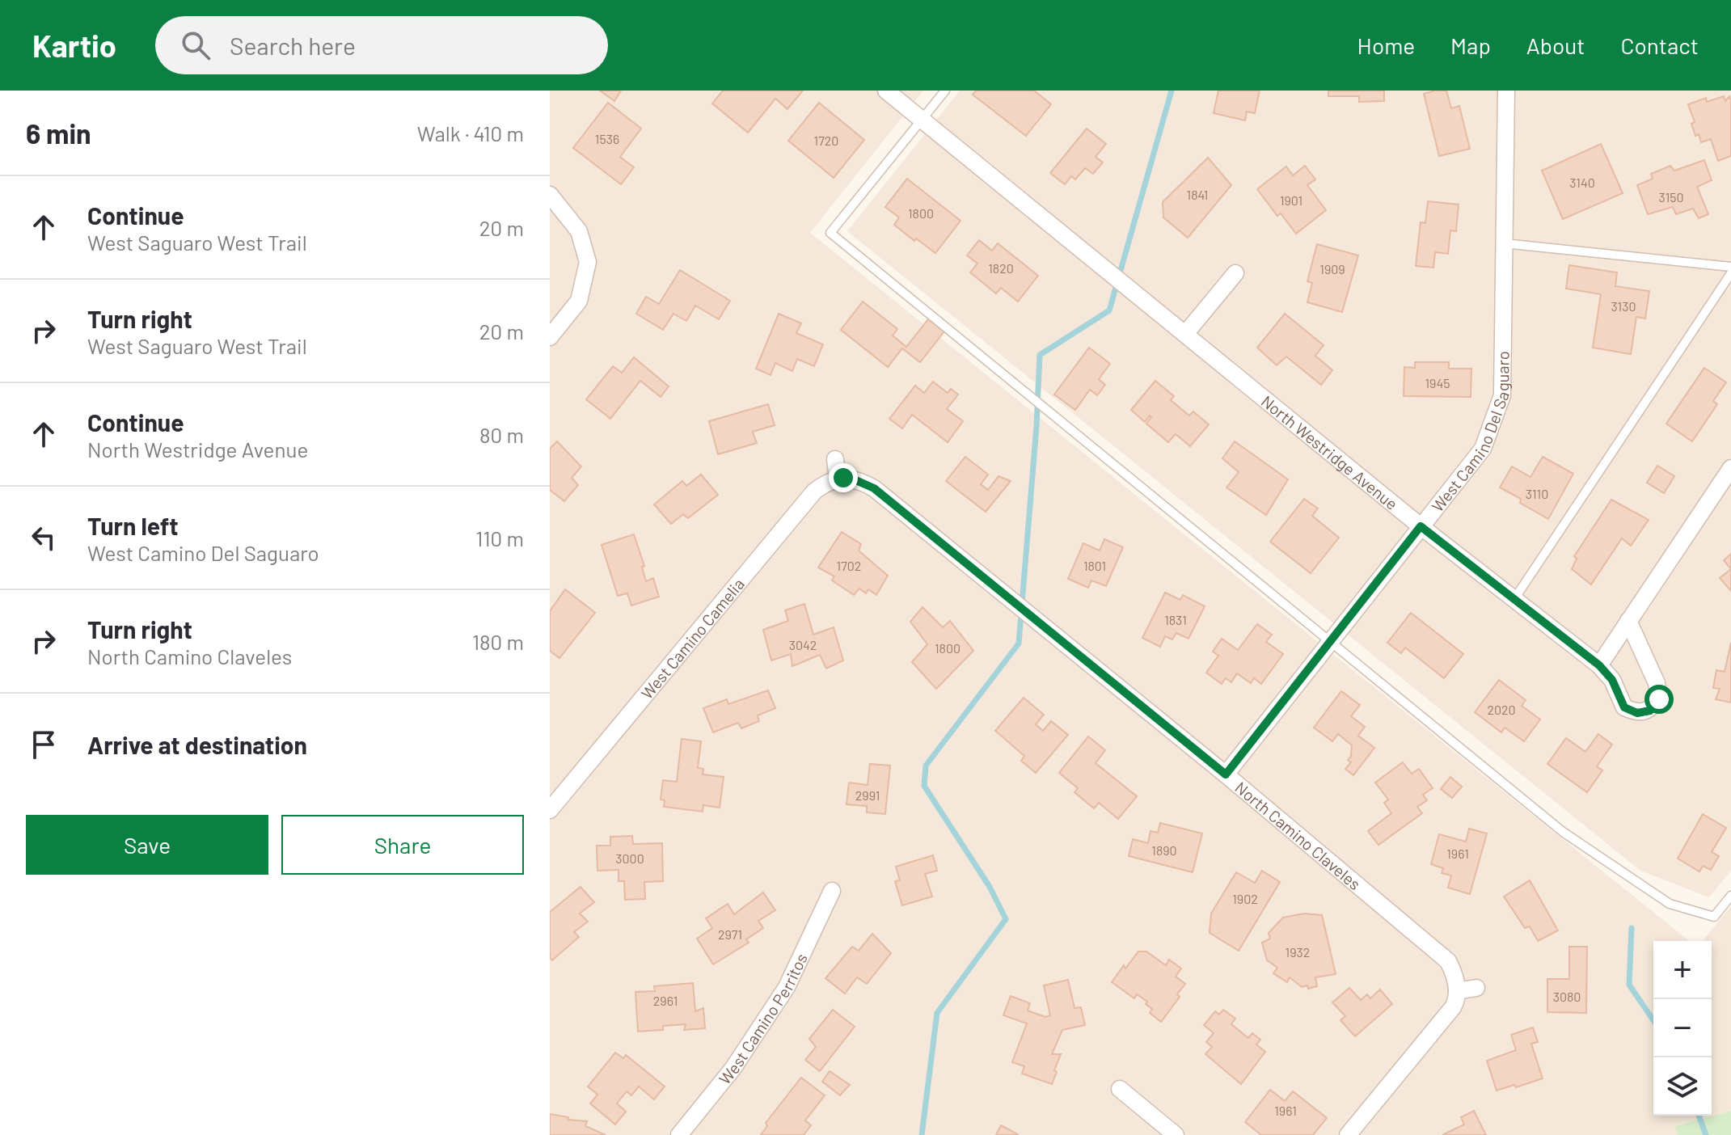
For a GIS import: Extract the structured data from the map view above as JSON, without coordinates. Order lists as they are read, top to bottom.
{
  "streets": {
    "street": [
      "West Camino Del Saguaro",
      "North Westridge Avenue",
      "West Camino Camelia",
      "North Camino Claveles",
      "West Camino Perritos"
    ]
  },
  "crossings": [
    ["West Camino Del Saguaro", "North Westridge Avenue"],
    ["West Camino Del Saguaro", "North Camino Claveles"],
    ["West Camino Camelia", "North Camino Claveles"]
  ],
  "house_numbers": [
    "1536",
    "1720",
    "3140",
    "1841",
    "3150",
    "1901",
    "1800",
    "1820",
    "1909",
    "3130",
    "1945",
    "3110",
    "1702",
    "1801",
    "1831",
    "3042",
    "1800",
    "2020",
    "2991",
    "1890",
    "1961",
    "3000",
    "1902",
    "2971",
    "1932",
    "3080",
    "2961",
    "1961"
  ],
  "page": {
    "header": "Kartio",
    "search": "Search here",
    "nav": [
      "Home",
      "Map",
      "About",
      "Contact"
    ],
    "heading": ["6 min", "Walk · 410 m"],
    "list": [
      ["Continue", "West Saguaro West Trail", "20 m"],
      ["Turn right", "West Saguaro West Trail", "20 m"],
      ["Continue", "North Westridge Avenue", "80 m"],
      ["Turn left", "West Camino Del Saguaro", "110 m"],
      ["Turn right", "North Camino Claveles", "180 m"],
      "Arrive at destination"
    ],
    "buttons": ["Save", "Share"],
    "map_buttons": ["+", "−"]
  }
}
